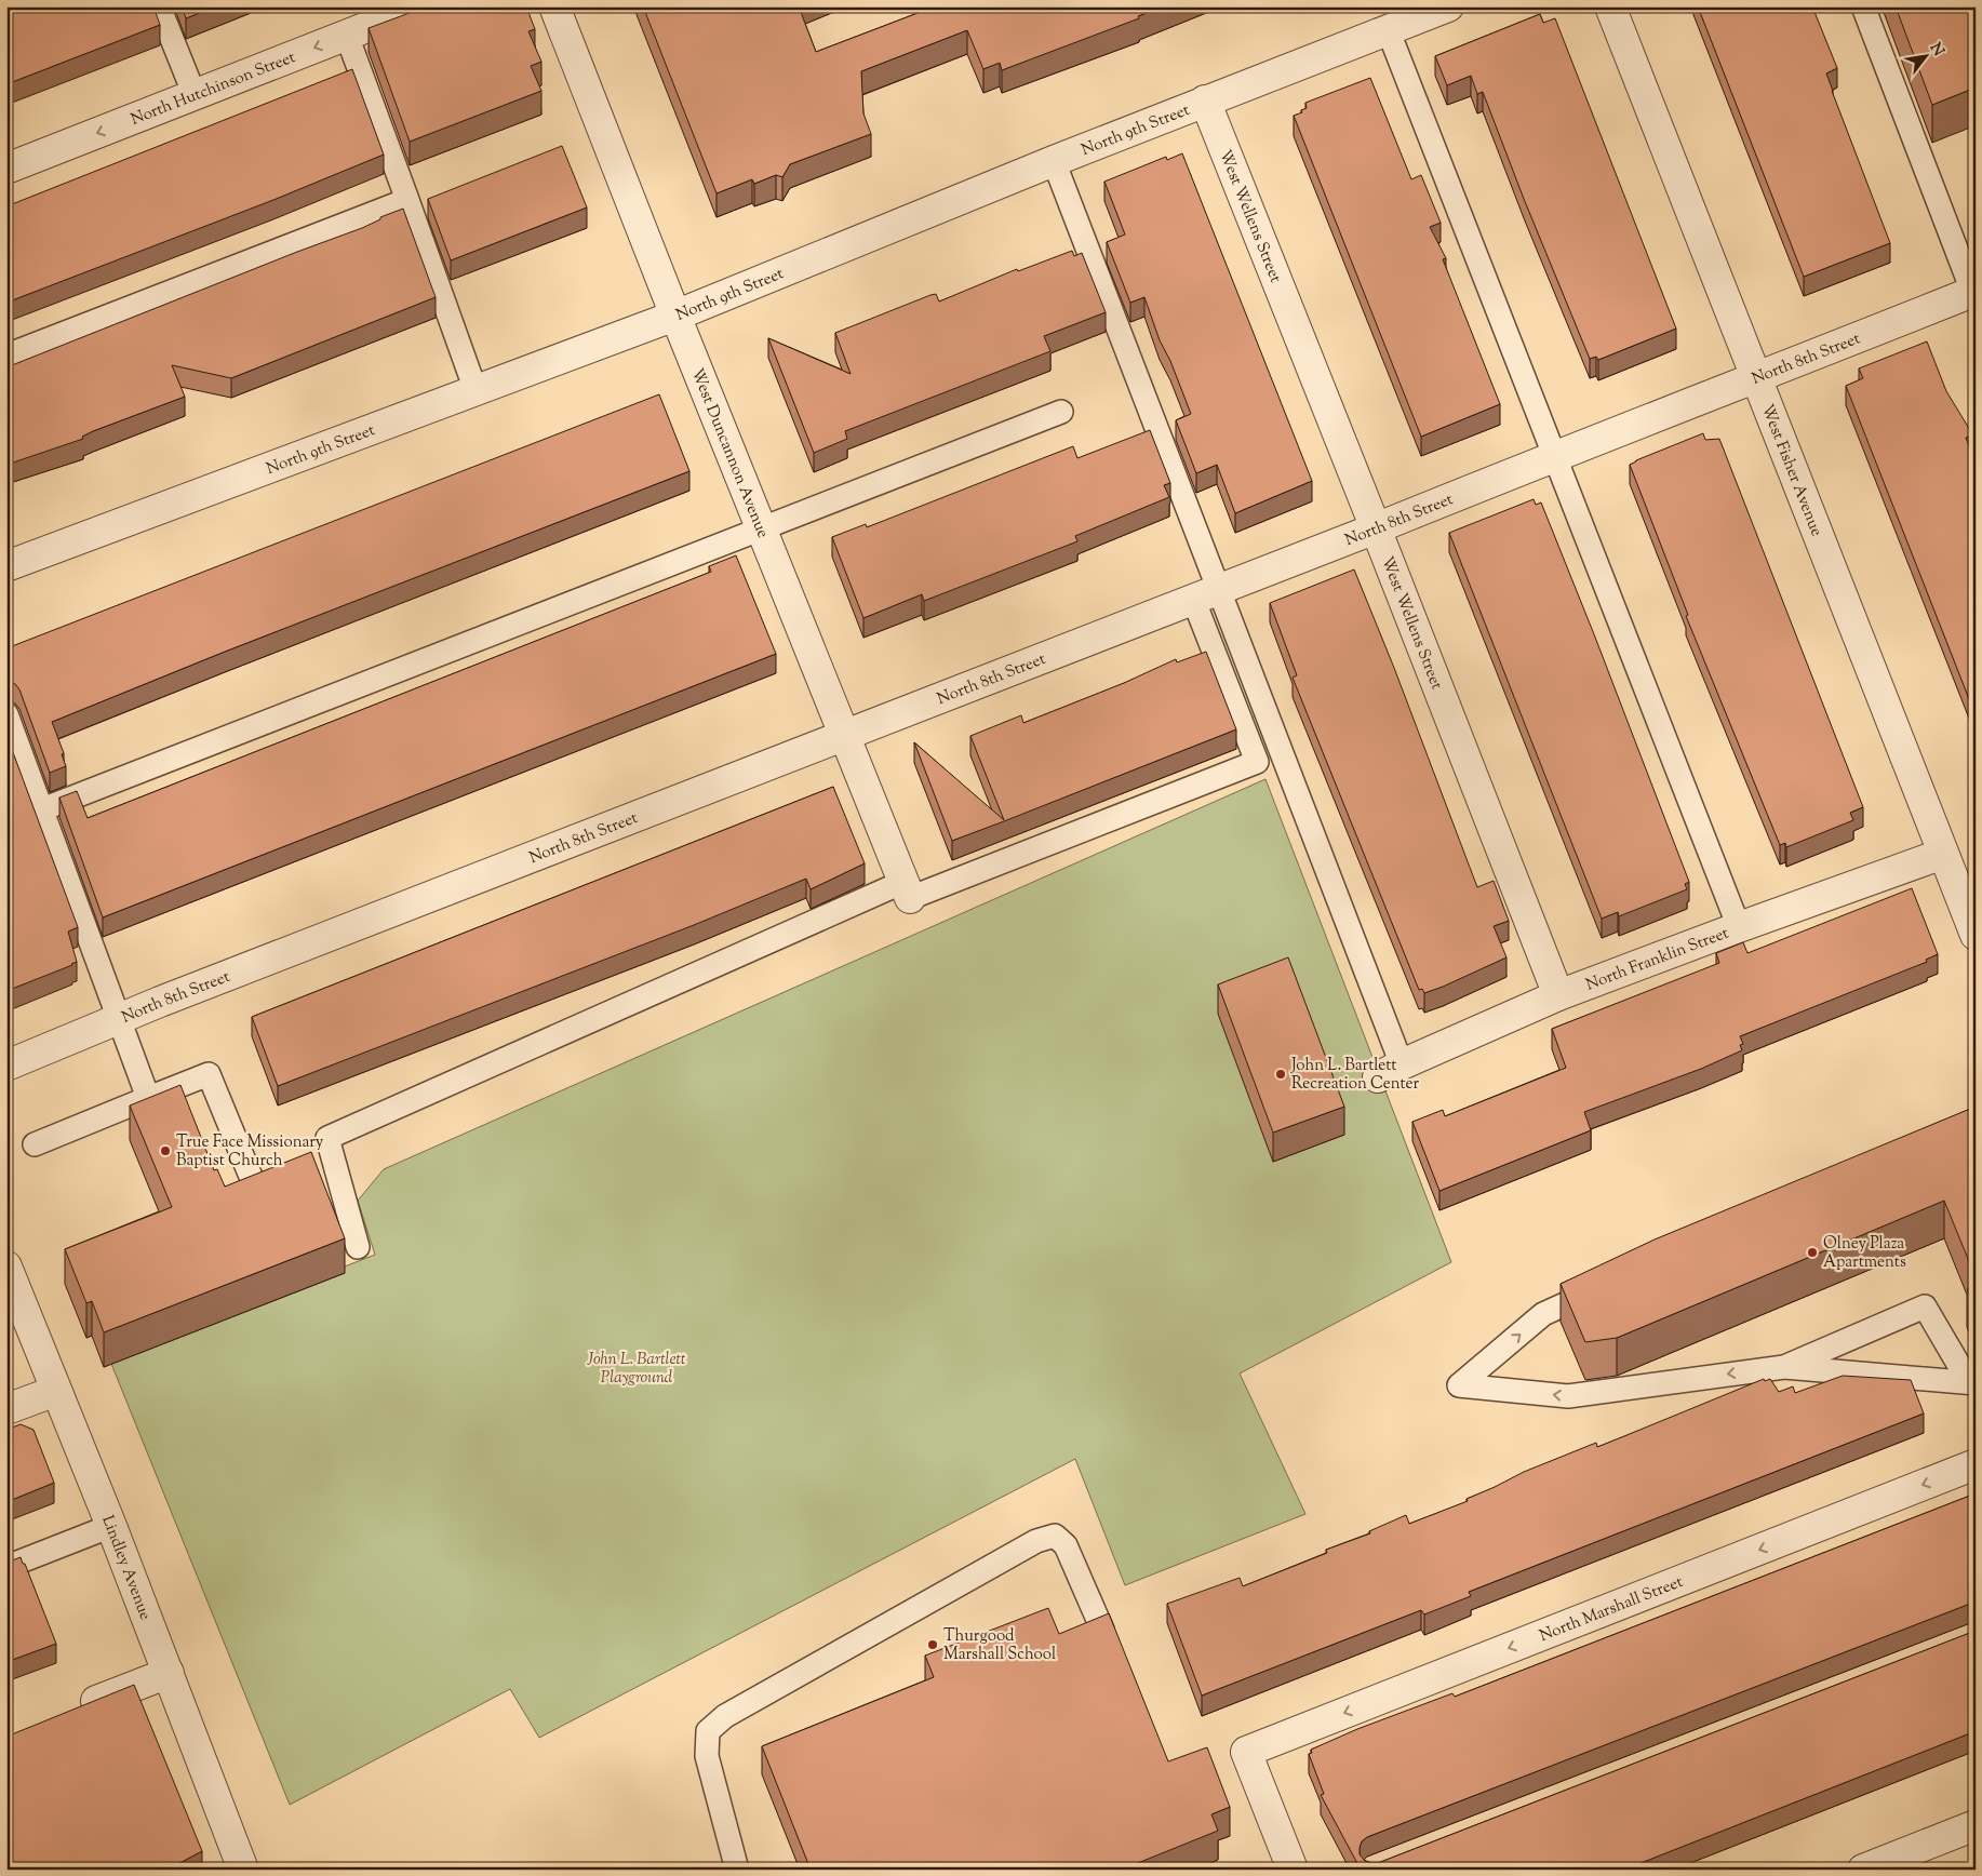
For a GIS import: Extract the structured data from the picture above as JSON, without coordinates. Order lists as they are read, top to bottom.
{
  "streets": {
    "street": [
      "North Hutchinson Street",
      "North 9th Street",
      "West Wellens Street",
      "North 8th Street",
      "West Duncannon Avenue",
      "West Fisher Avenue",
      "North Franklin Street",
      "Lindley Avenue",
      "North Marshall Street"
    ]
  },
  "crossings": [
    ["North 9th Street", "West Wellens Street"],
    ["North 9th Street", "West Duncannon Avenue"],
    ["West Wellens Street", "North 8th Street"],
    ["West Wellens Street", "North Franklin Street"],
    ["North 8th Street", "West Duncannon Avenue"],
    ["North 8th Street", "West Fisher Avenue"],
    ["West Fisher Avenue", "North Franklin Street"]
  ],
  "one_way": ["North Hutchinson Street", "North Marshall Street"],
  "parks": ["John L. Bartlett Playground"],
  "places": [
    "John L. Bartlett Recreation Center",
    "True Face Missionary Baptist Church",
    "Olney Plaza Apartments",
    "Thurgood Marshall School"
  ],
  "north": "top right"
}
